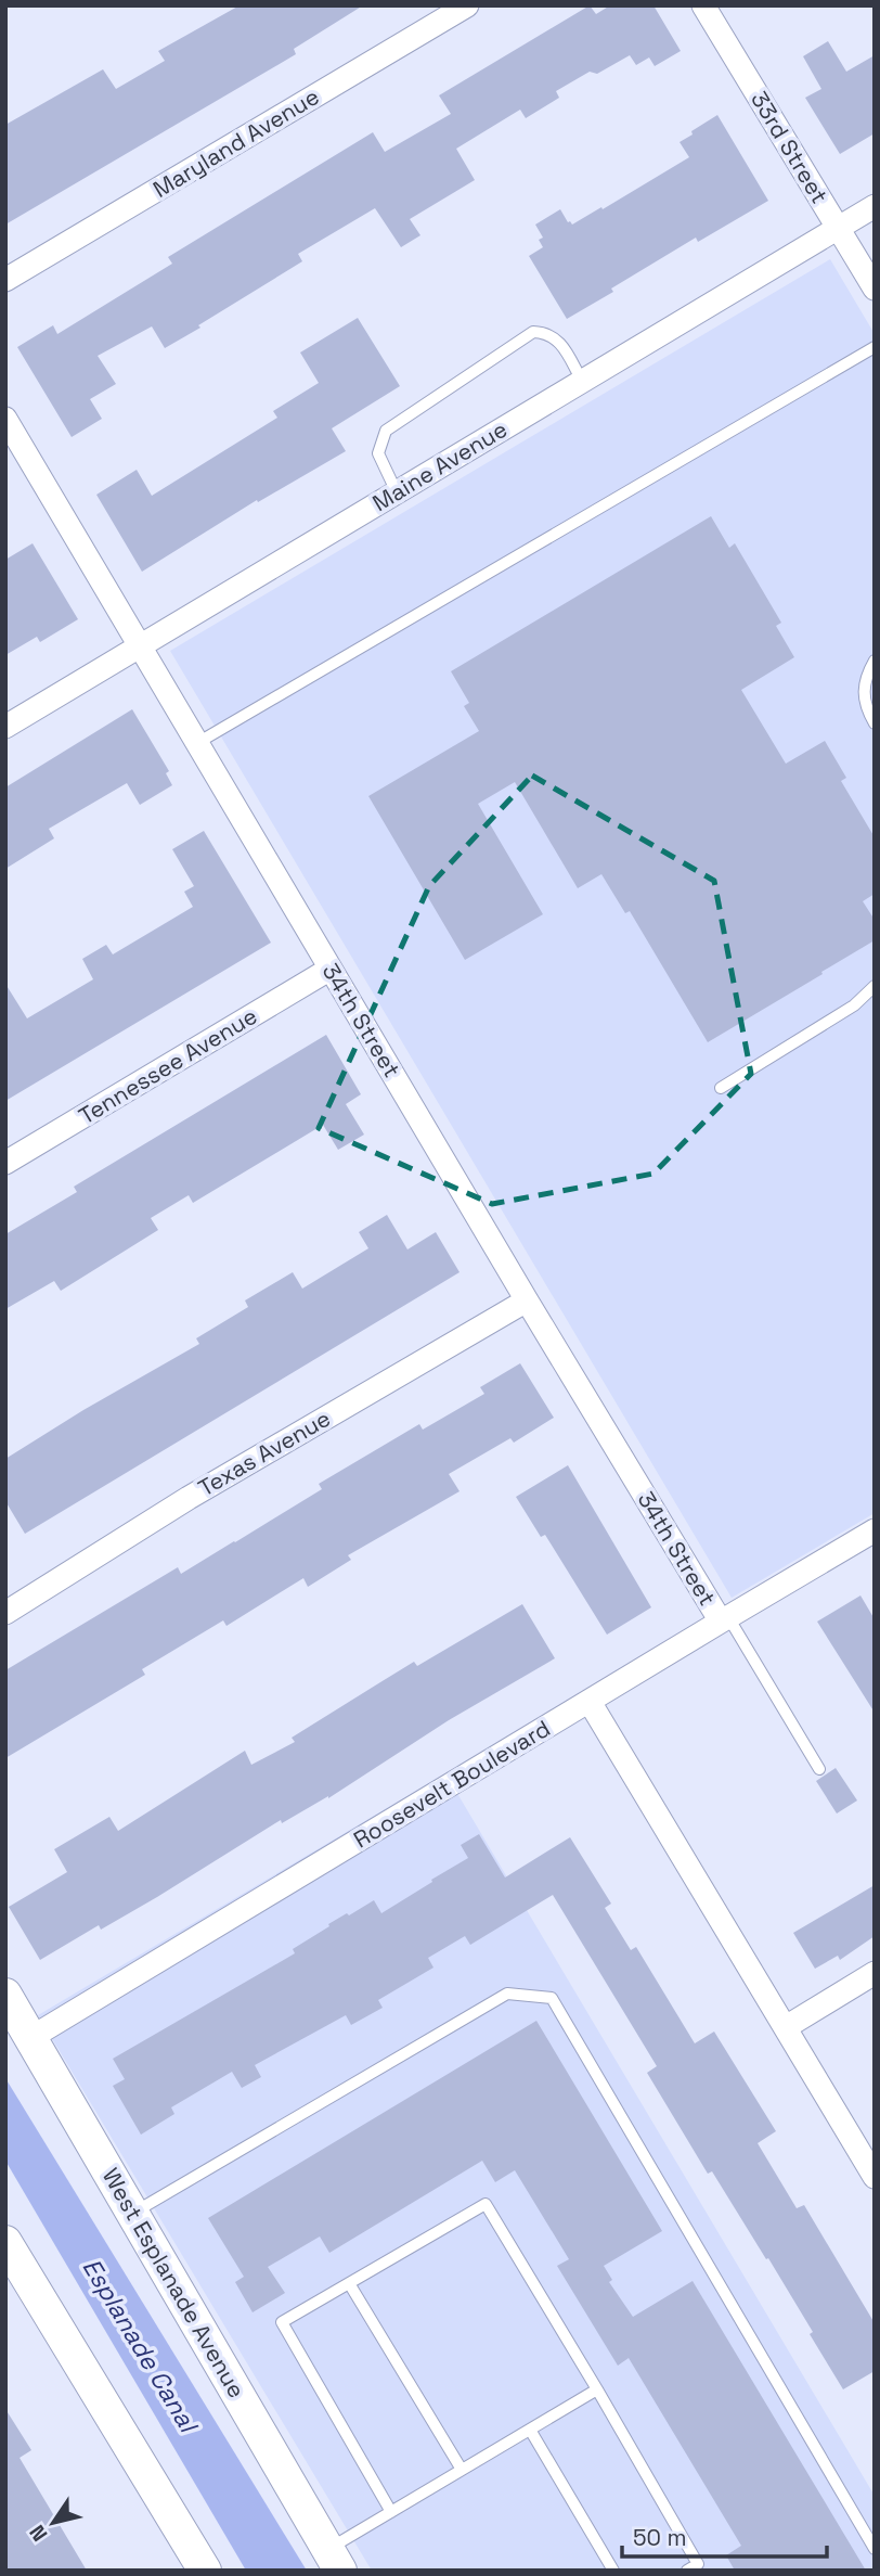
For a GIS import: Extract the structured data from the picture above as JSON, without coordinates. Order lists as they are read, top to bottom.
{
  "streets": {
    "main road": ["West Esplanade Avenue"],
    "street": [
      "Maryland Avenue",
      "33rd Street",
      "Maine Avenue",
      "34th Street",
      "Tennessee Avenue",
      "Texas Avenue",
      "Roosevelt Boulevard"
    ]
  },
  "crossings": [
    ["33rd Street", "Maine Avenue"],
    ["Maine Avenue", "34th Street"],
    ["34th Street", "Tennessee Avenue"],
    ["34th Street", "Texas Avenue"],
    ["34th Street", "Roosevelt Boulevard"],
    ["Roosevelt Boulevard", "West Esplanade Avenue"]
  ],
  "water": ["Esplanade Canal"],
  "scale_bar": "50 m",
  "north": "bottom left"
}
